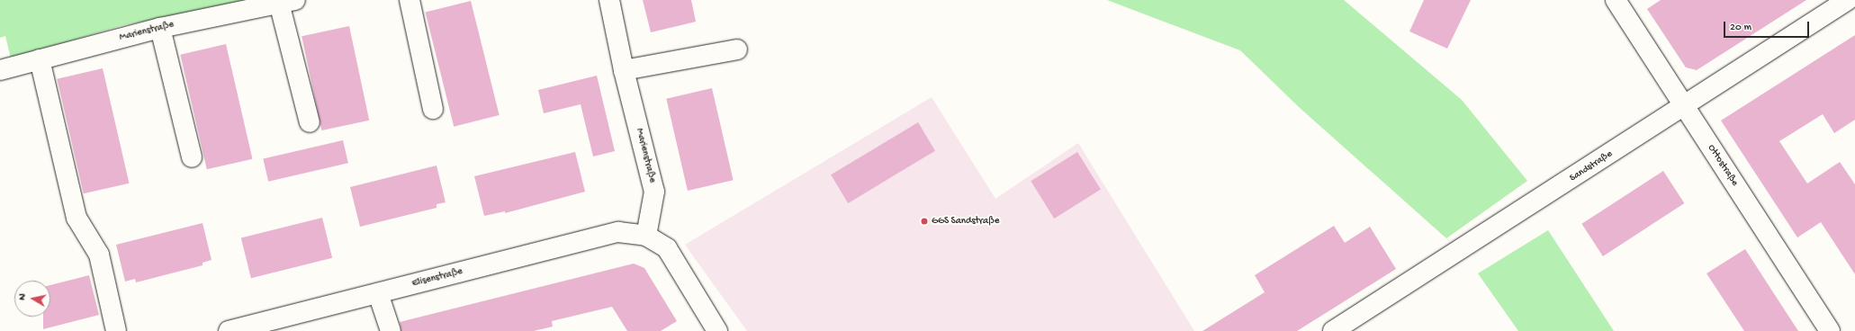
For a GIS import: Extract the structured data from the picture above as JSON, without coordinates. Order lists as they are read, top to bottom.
{
  "streets": {
    "street": [
      "Marienstraße",
      "Ottostraße",
      "Sandstraße",
      "Elisenstraße"
    ]
  },
  "crossings": [
    ["Marienstraße", "Elisenstraße"],
    ["Ottostraße", "Sandstraße"]
  ],
  "places": ["GGS Sandstraße"],
  "scale_bar": "20 m",
  "north": "left"
}
